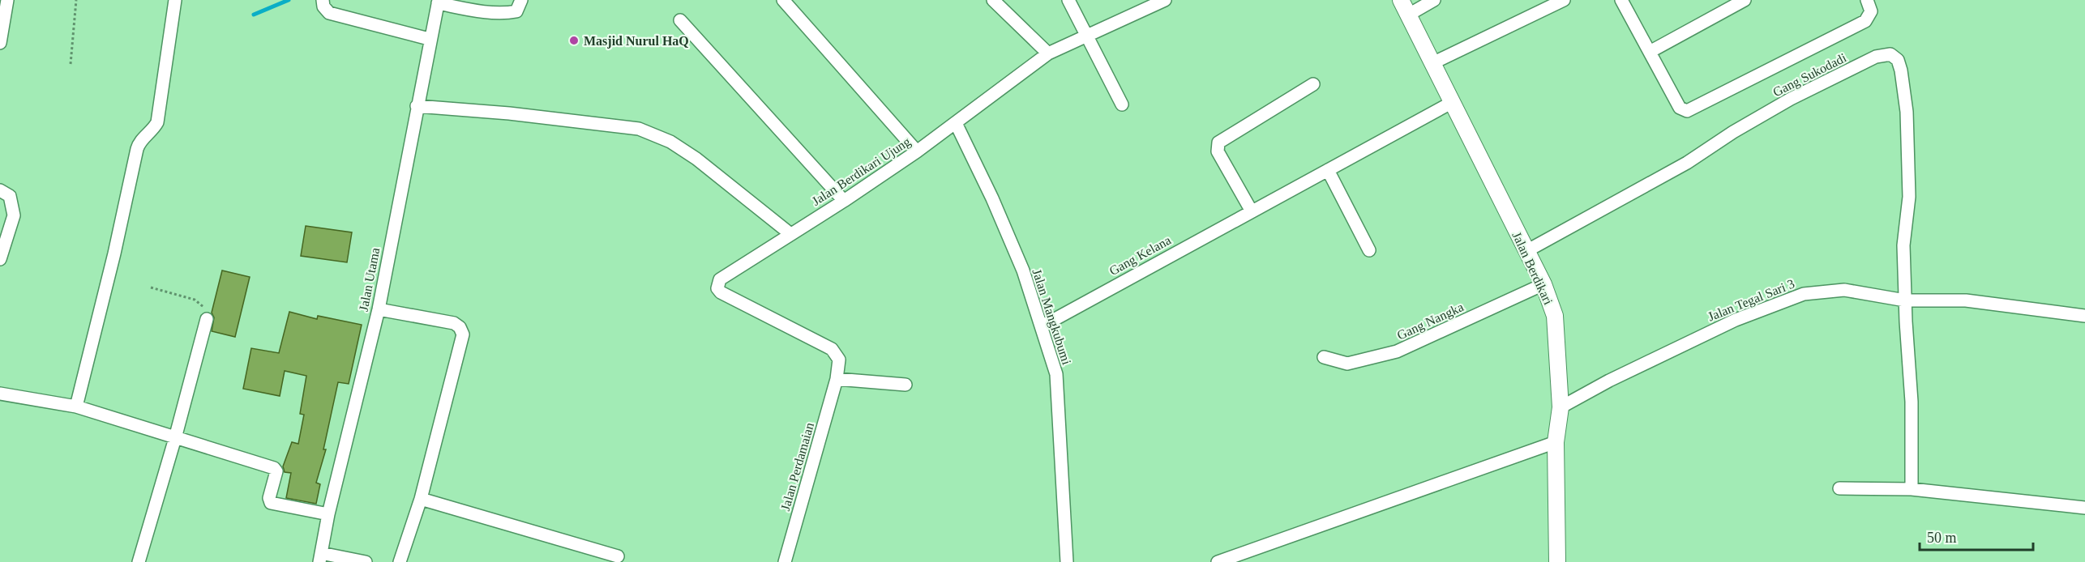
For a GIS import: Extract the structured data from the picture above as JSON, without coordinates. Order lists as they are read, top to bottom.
{
  "streets": {
    "street": [
      "Gang Sukodadi",
      "Jalan Berdikari Ujung",
      "Gang Kelana",
      "Jalan Berdikari",
      "Jalan Utama",
      "Jalan Tegal Sari 3",
      "Jalan Mangkubumi",
      "Gang Nangka",
      "Jalan Perdamaian"
    ]
  },
  "crossings": [
    ["Gang Sukodadi", "Jalan Berdikari"],
    ["Gang Sukodadi", "Jalan Tegal Sari 3"],
    ["Jalan Berdikari Ujung", "Jalan Mangkubumi"],
    ["Jalan Berdikari Ujung", "Jalan Perdamaian"],
    ["Gang Kelana", "Jalan Berdikari"],
    ["Gang Kelana", "Jalan Mangkubumi"],
    ["Jalan Berdikari", "Jalan Tegal Sari 3"],
    ["Jalan Berdikari", "Gang Nangka"]
  ],
  "places": ["Masjid Nurul HaQ"],
  "scale_bar": "50 m"
}
